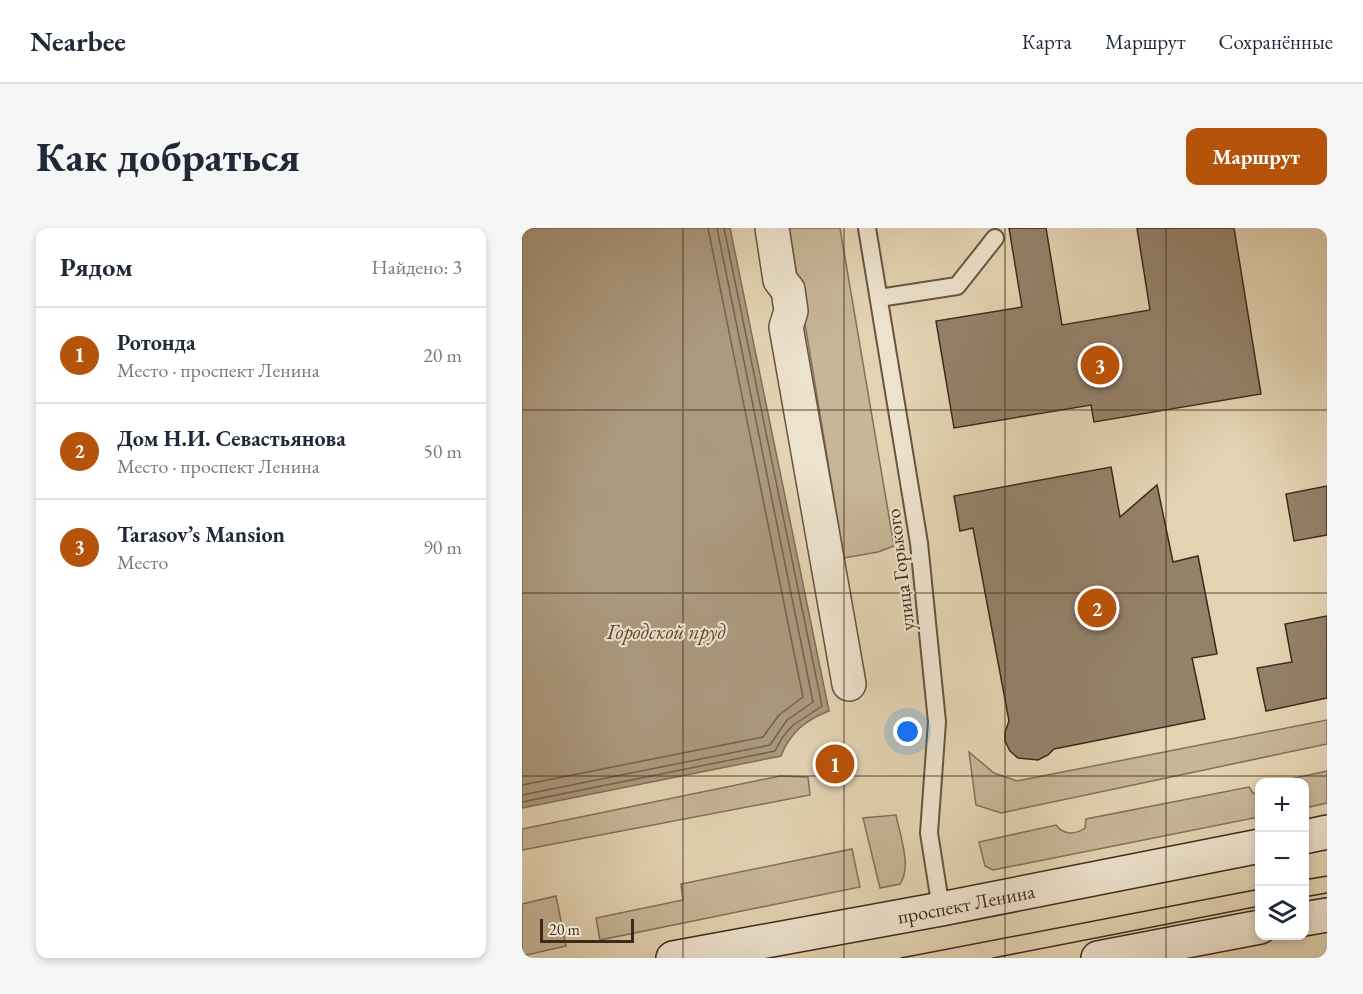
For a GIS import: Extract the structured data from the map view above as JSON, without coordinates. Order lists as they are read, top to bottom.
{
  "streets": {
    "main road": ["проспект Ленина"],
    "lane": ["улица Горького"]
  },
  "crossings": [
    ["улица Горького", "проспект Ленина"]
  ],
  "water": ["Городской пруд"],
  "scale_bar": "20 m",
  "page": {
    "header": "Nearbee",
    "nav": ["Карта", "Маршрут", "Сохранённые"],
    "buttons": "Маршрут",
    "title": "Как добраться",
    "heading": ["Рядом", "Найдено: 3"],
    "list": [
      {
        "mark": "1",
        "name": "Ротонда",
        "note": "Место · проспект Ленина",
        "value": "20 m"
      },
      {
        "mark": "2",
        "name": "Дом Н.И. Севастьянова",
        "note": "Место · проспект Ленина",
        "value": "50 m"
      },
      {
        "mark": "3",
        "name": "Tarasov’s Mansion",
        "note": "Место",
        "value": "90 m"
      }
    ],
    "pins": ["3", "2", "1"],
    "map_buttons": ["+", "−"],
    "scale": "20 m"
  }
}
